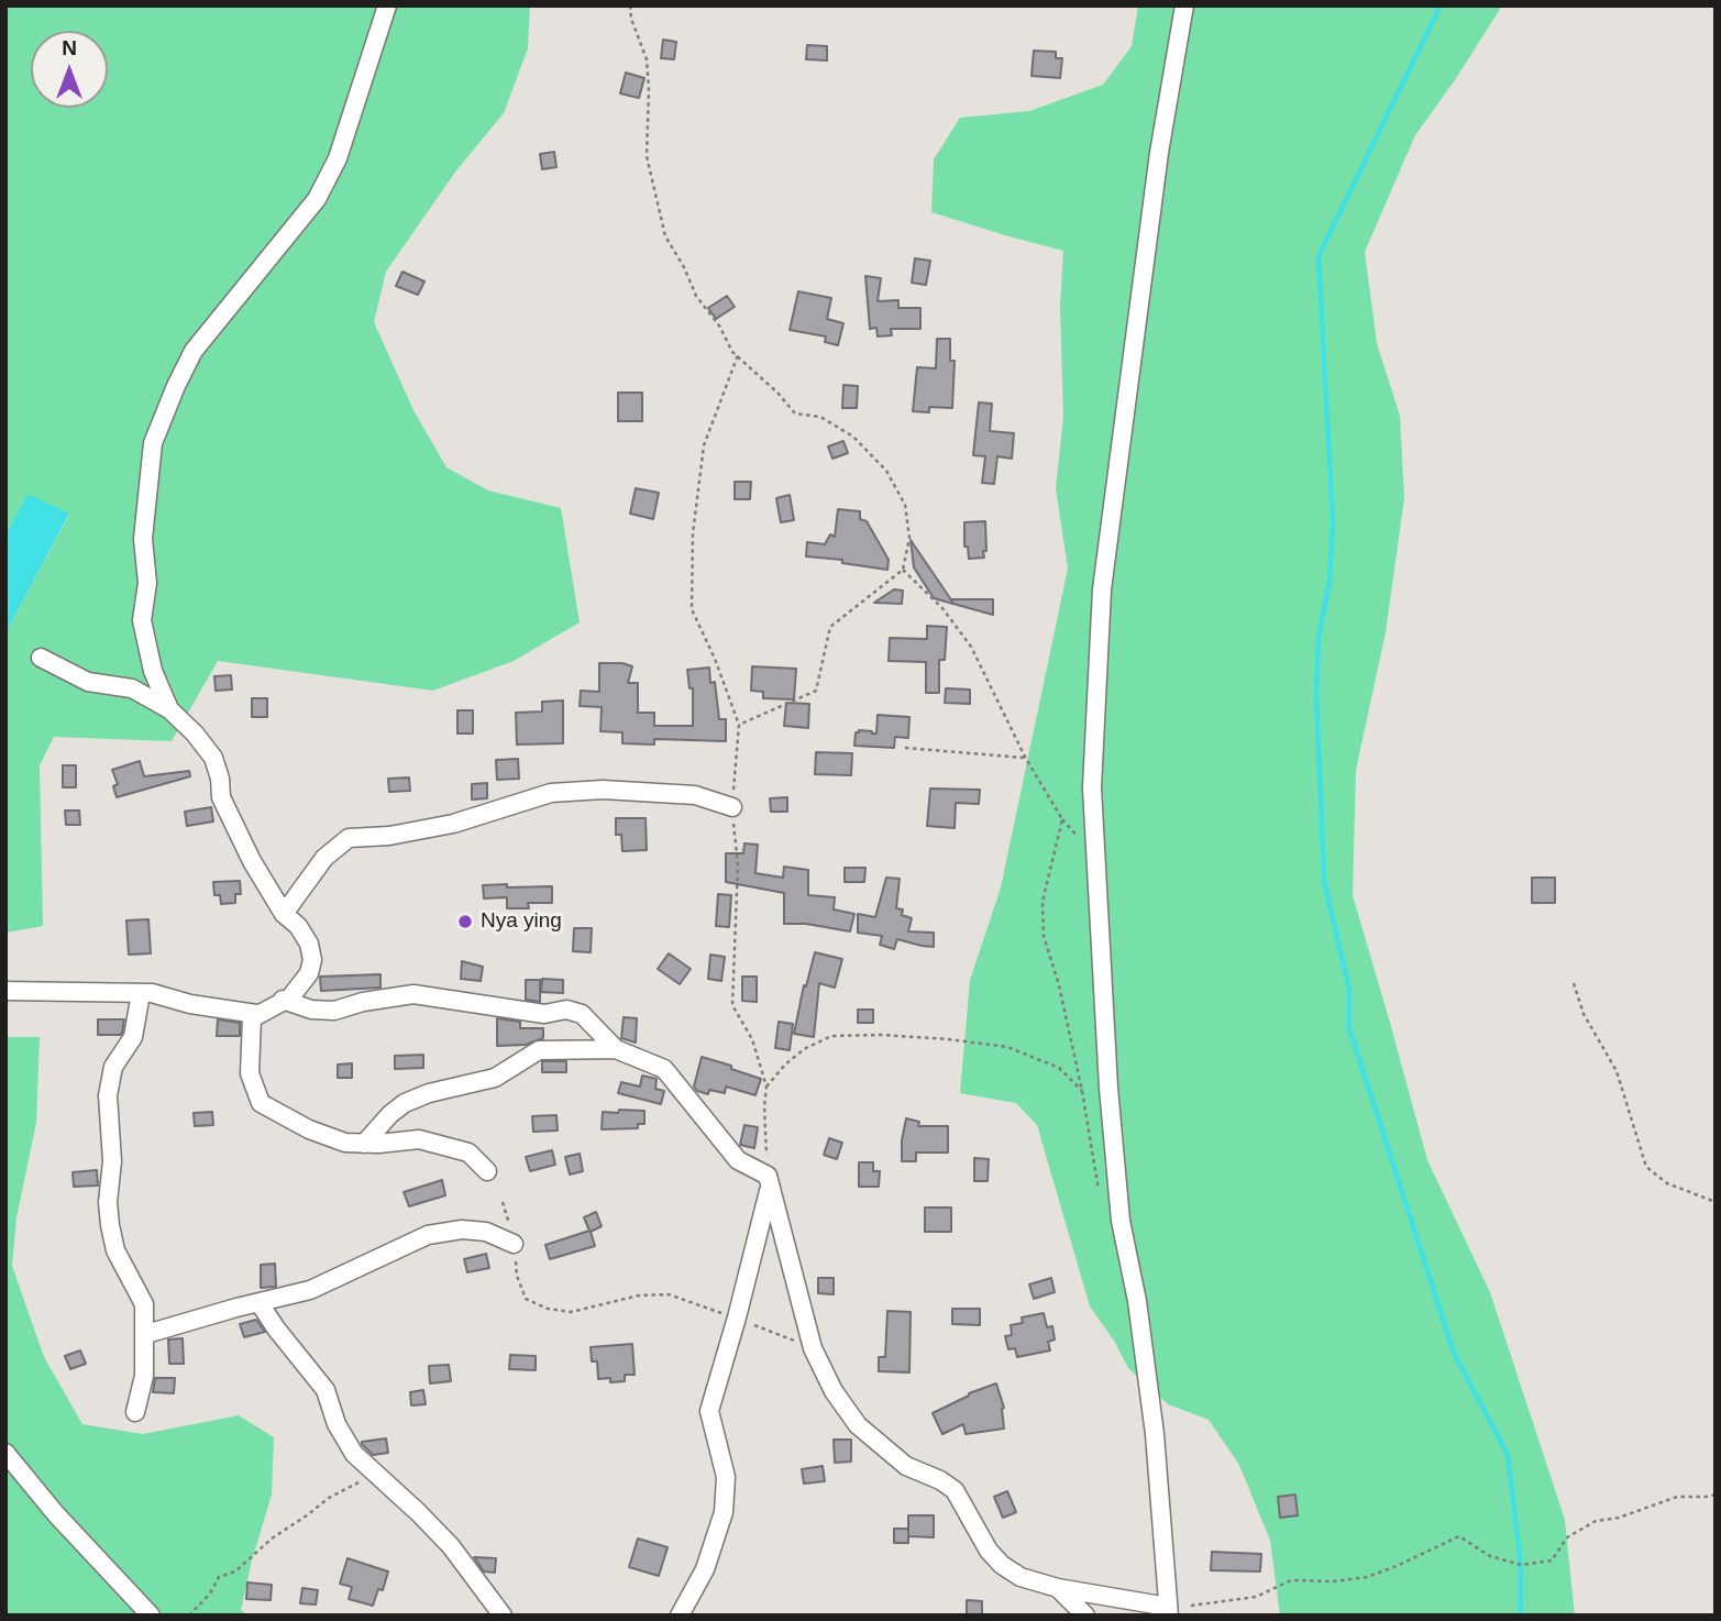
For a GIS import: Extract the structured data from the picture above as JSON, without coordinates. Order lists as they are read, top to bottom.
{
  "places": ["Nya ying"],
  "north": "top"
}
